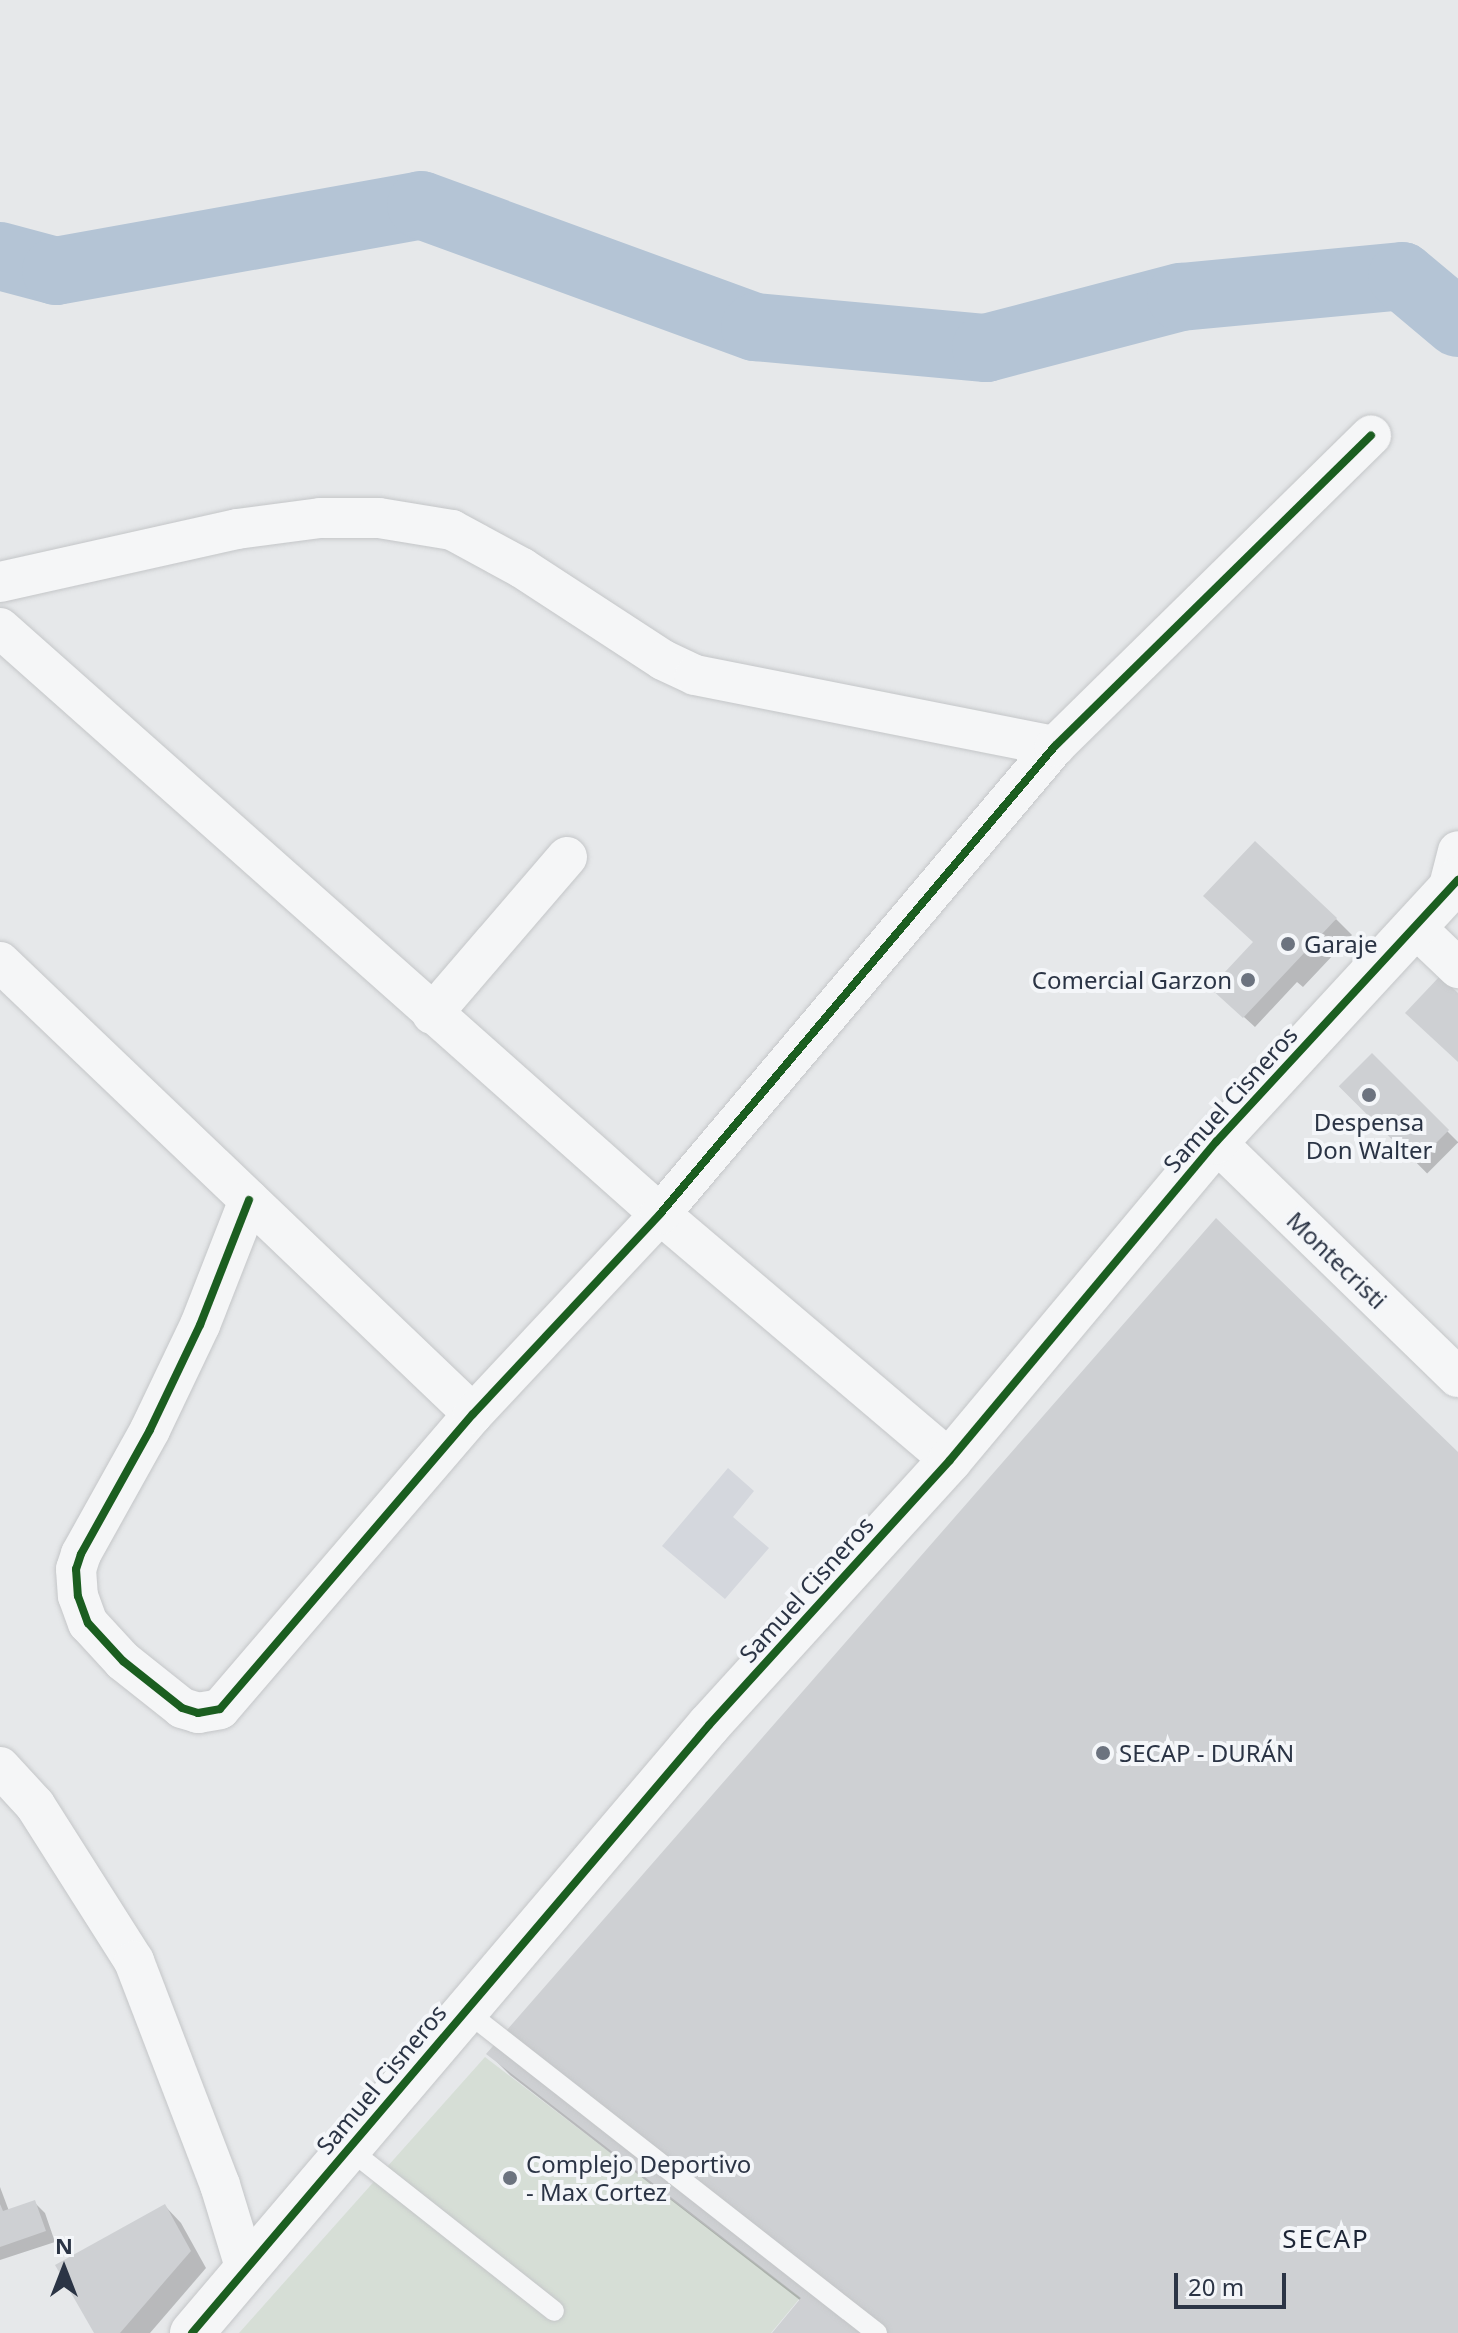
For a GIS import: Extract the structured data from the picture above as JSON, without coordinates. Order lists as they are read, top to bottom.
{
  "streets": {
    "street": ["Samuel Cisneros", "Montecristi"]
  },
  "crossings": [
    ["Samuel Cisneros", "Montecristi"]
  ],
  "districts": ["SECAP"],
  "places": [
    "Garaje",
    "Comercial Garzon",
    "Despensa Don Walter",
    "SECAP - DURÁN",
    "Complejo Deportivo - Max Cortez"
  ],
  "scale_bar": "20 m",
  "north": "top"
}
